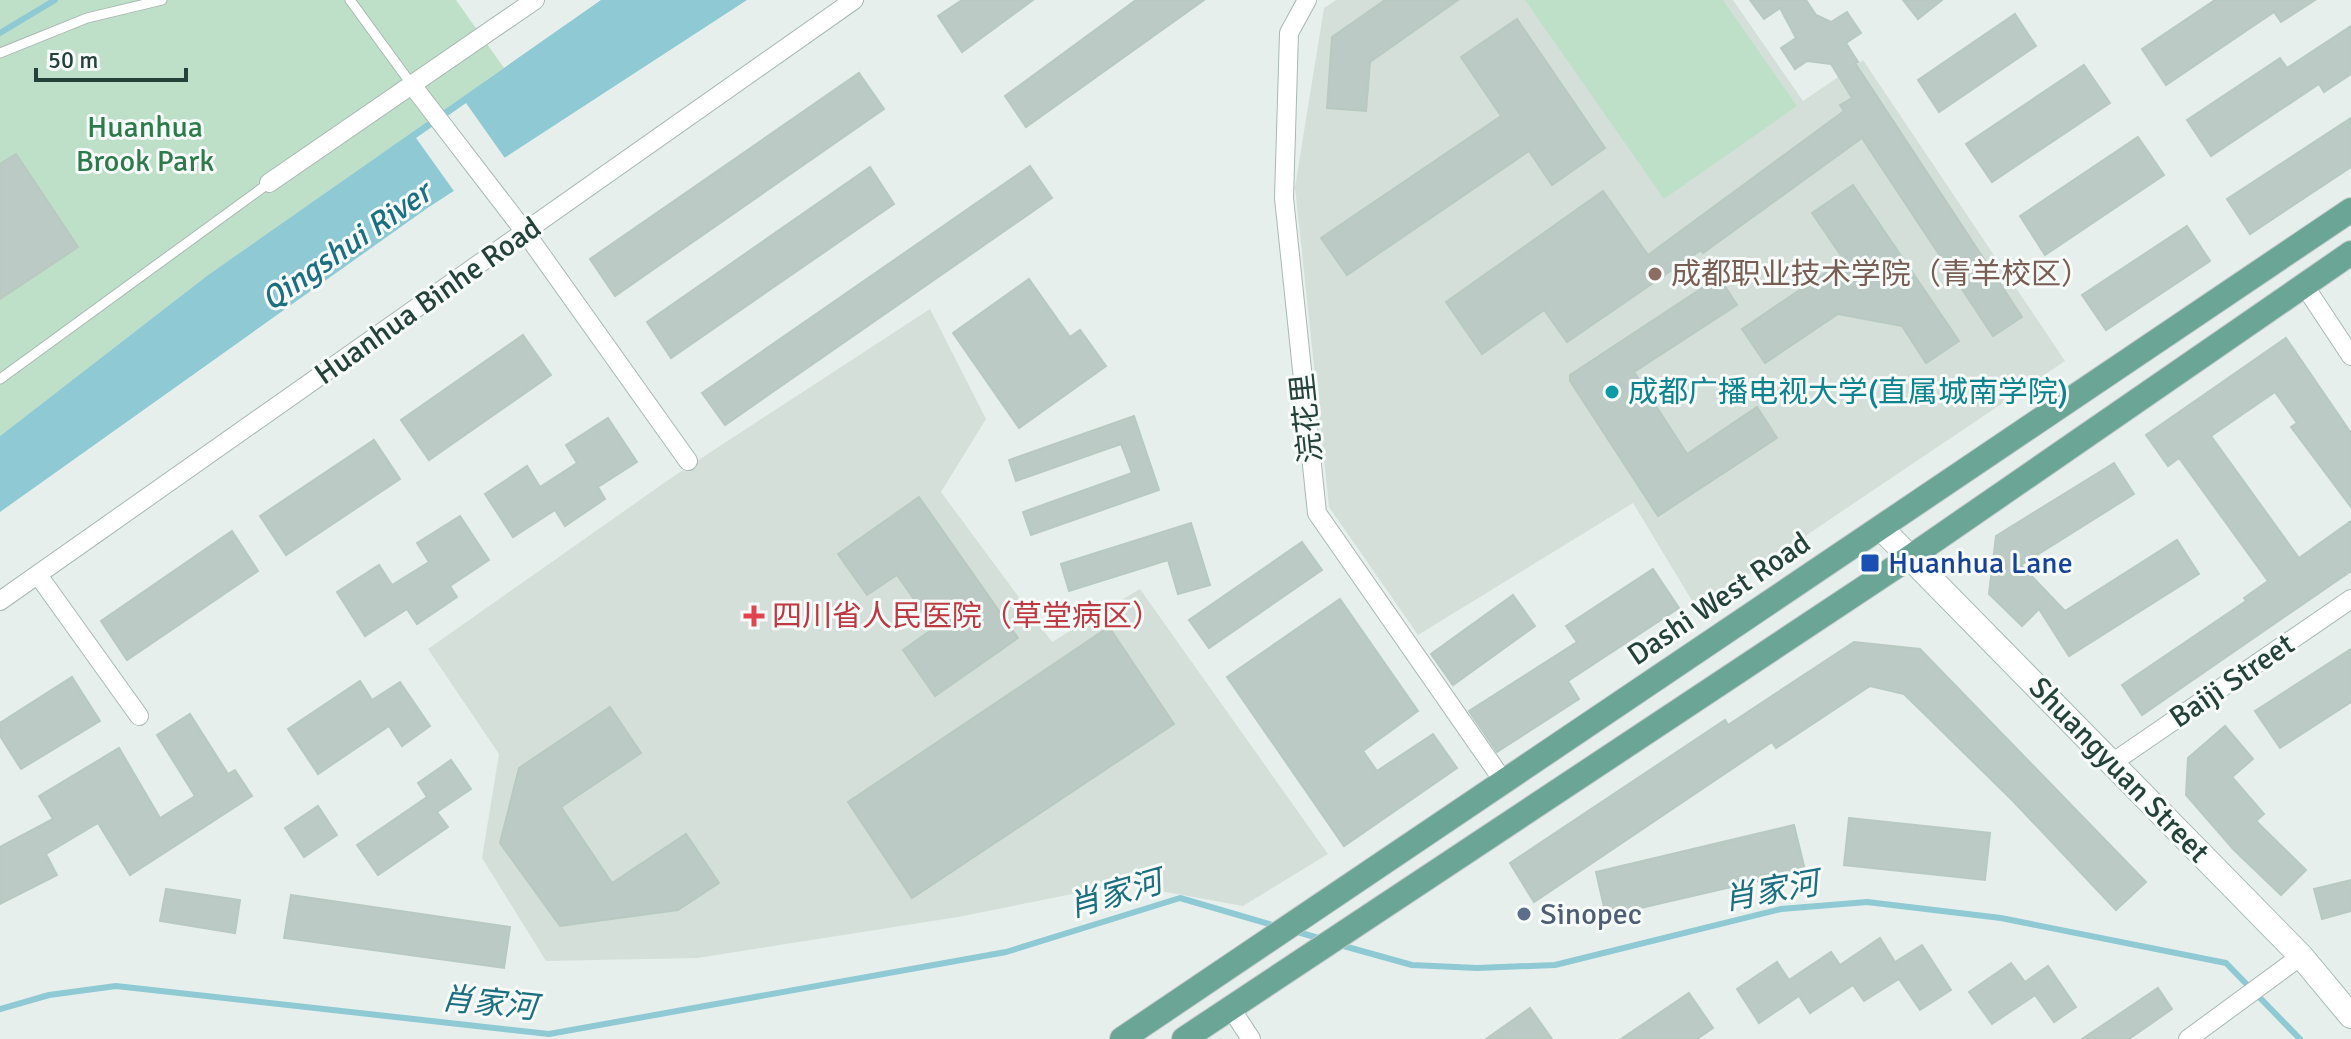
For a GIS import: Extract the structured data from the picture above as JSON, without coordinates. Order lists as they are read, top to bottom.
{
  "streets": {
    "main road": ["Dashi West Road", "Shuangyuan Street"],
    "street": ["Huanhua Binhe Road", "浣花里", "Baiji Street"]
  },
  "crossings": [
    ["浣花里", "Dashi West Road"],
    ["Dashi West Road", "Shuangyuan Street"],
    ["Baiji Street", "Shuangyuan Street"]
  ],
  "water": ["Qingshui River", "肖家河"],
  "parks": ["Huanhua Brook Park"],
  "places": {
    "other": ["成都职业技术学院（青羊校区）", "成都广播电视大学(直属城南学院)", "Sinopec"],
    "transit": ["Huanhua Lane"],
    "health": ["四川省人民医院（草堂病区）"]
  },
  "scale_bar": "50 m"
}
